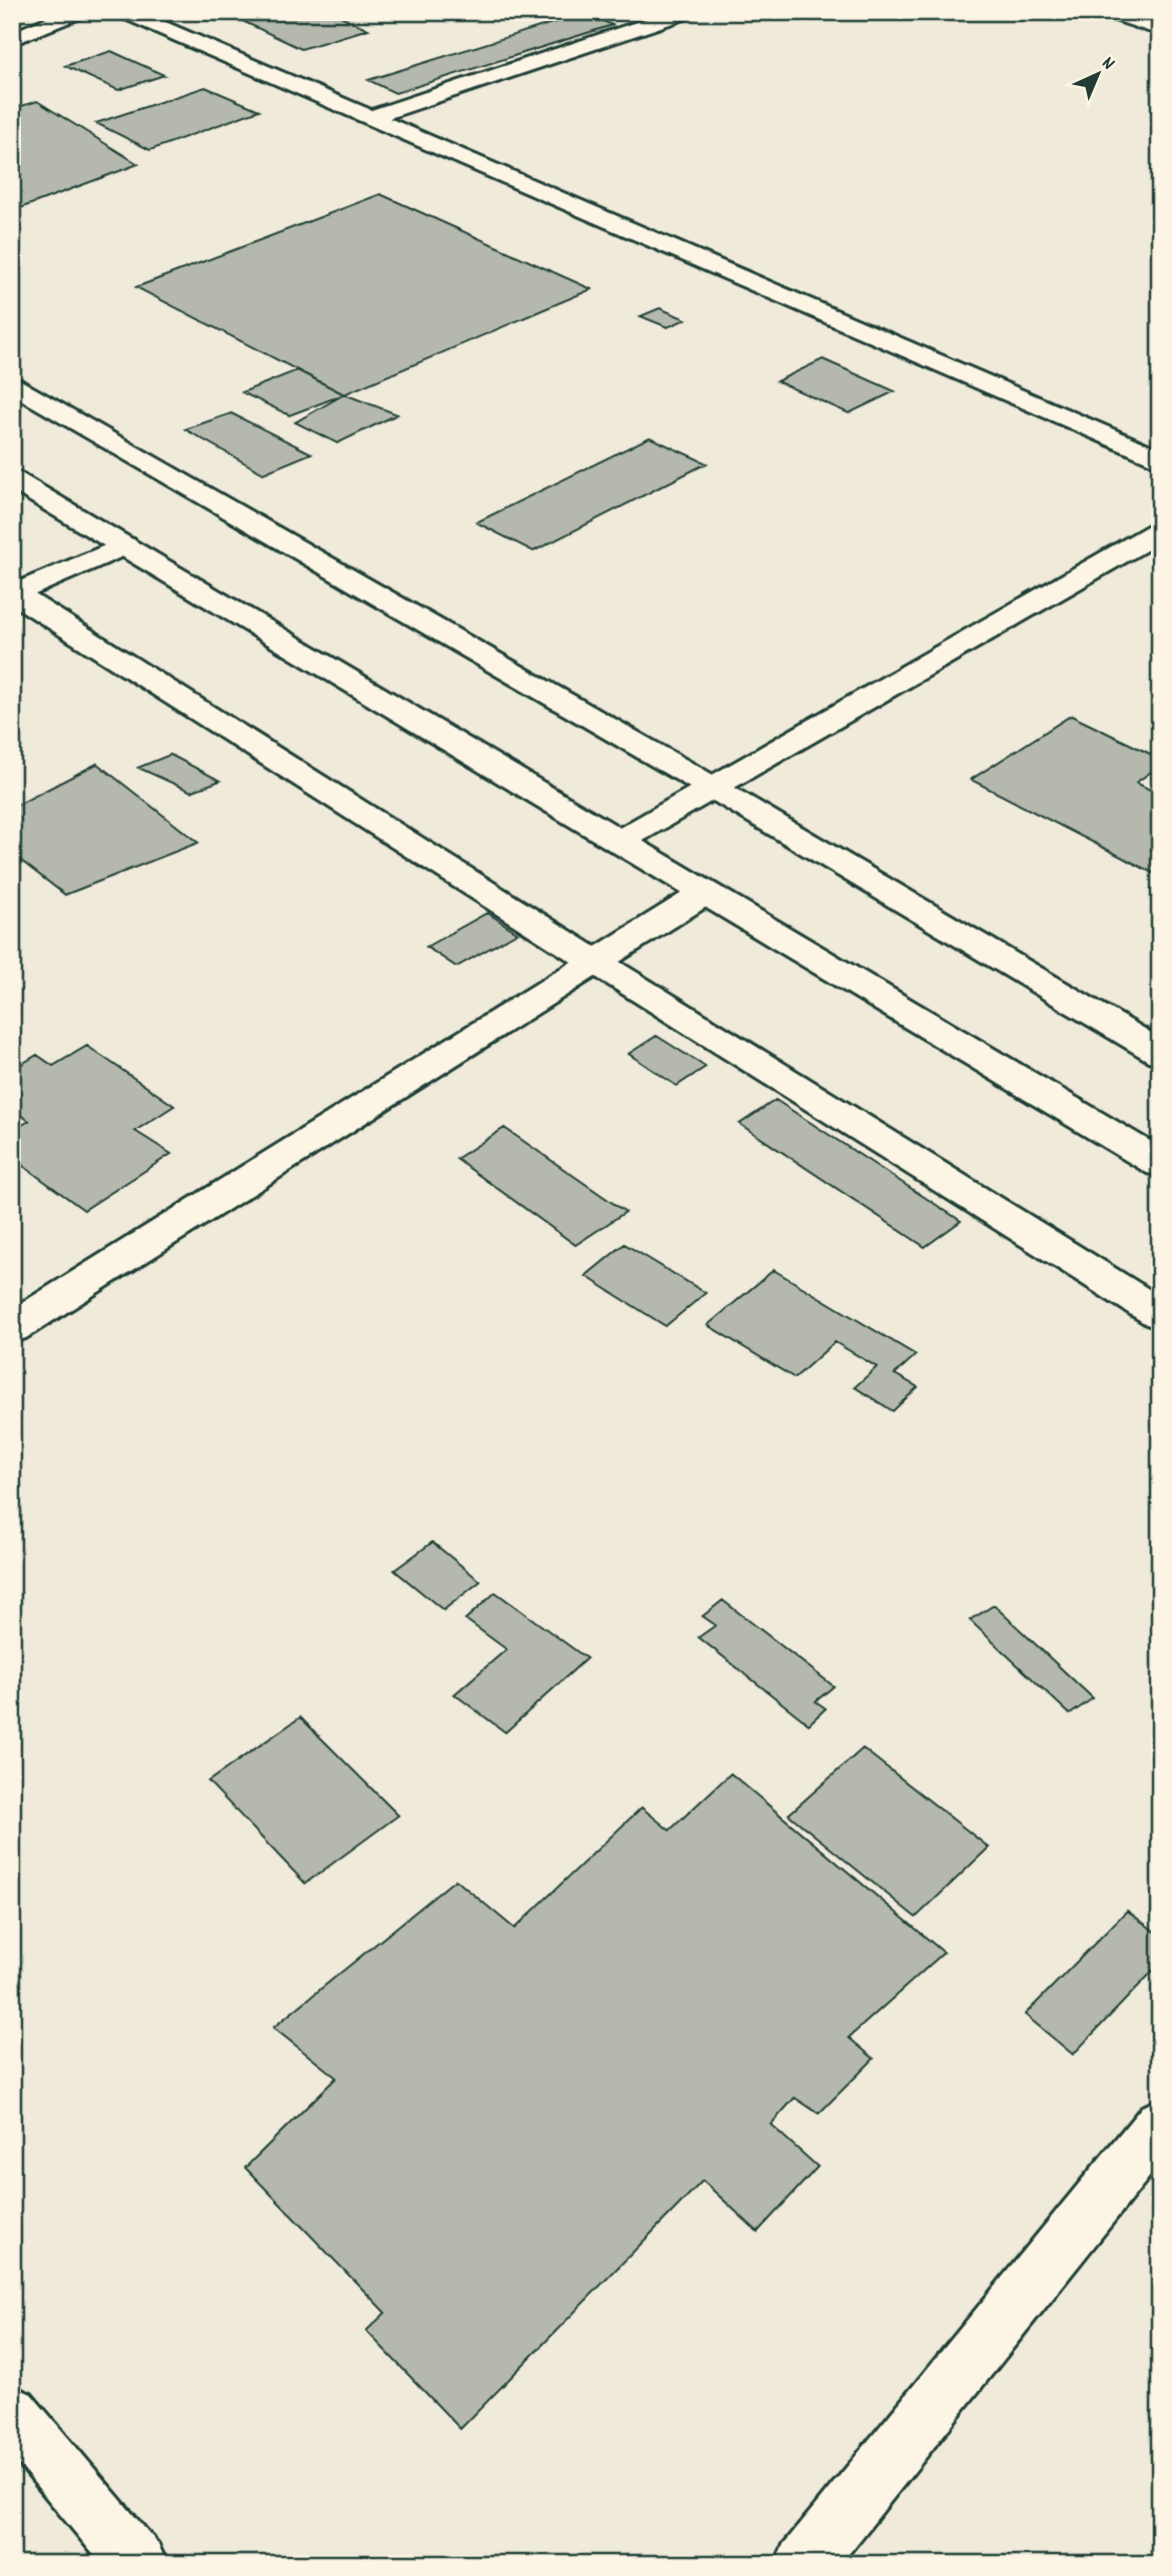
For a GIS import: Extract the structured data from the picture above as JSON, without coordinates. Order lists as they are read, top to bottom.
{
  "north": "top right"
}
